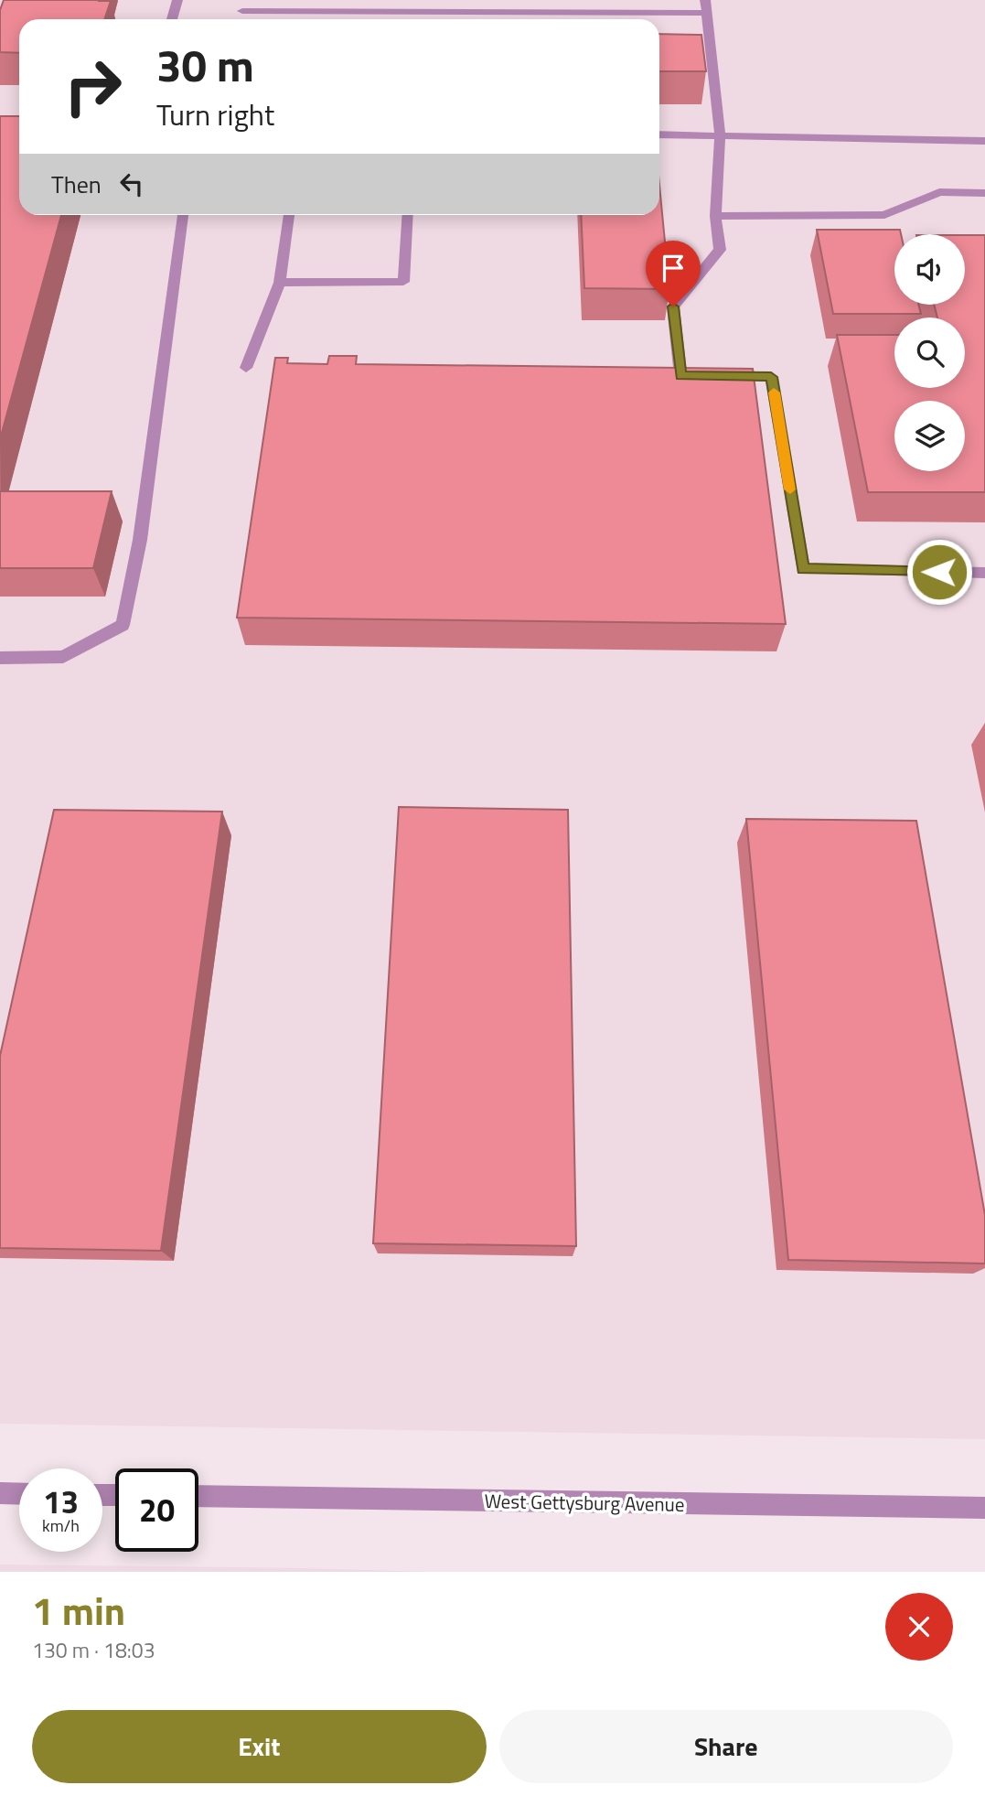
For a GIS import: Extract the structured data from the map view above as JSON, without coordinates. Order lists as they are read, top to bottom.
{
  "streets": {
    "street": ["West Gettysburg Avenue"]
  },
  "page": {
    "turn": ["30 m", "Turn right"],
    "then": "Then",
    "speed": "13 km/h",
    "limit": "20",
    "heading": ["1 min", "130 m · 18:03"],
    "buttons": ["Exit", "Share"]
  }
}
